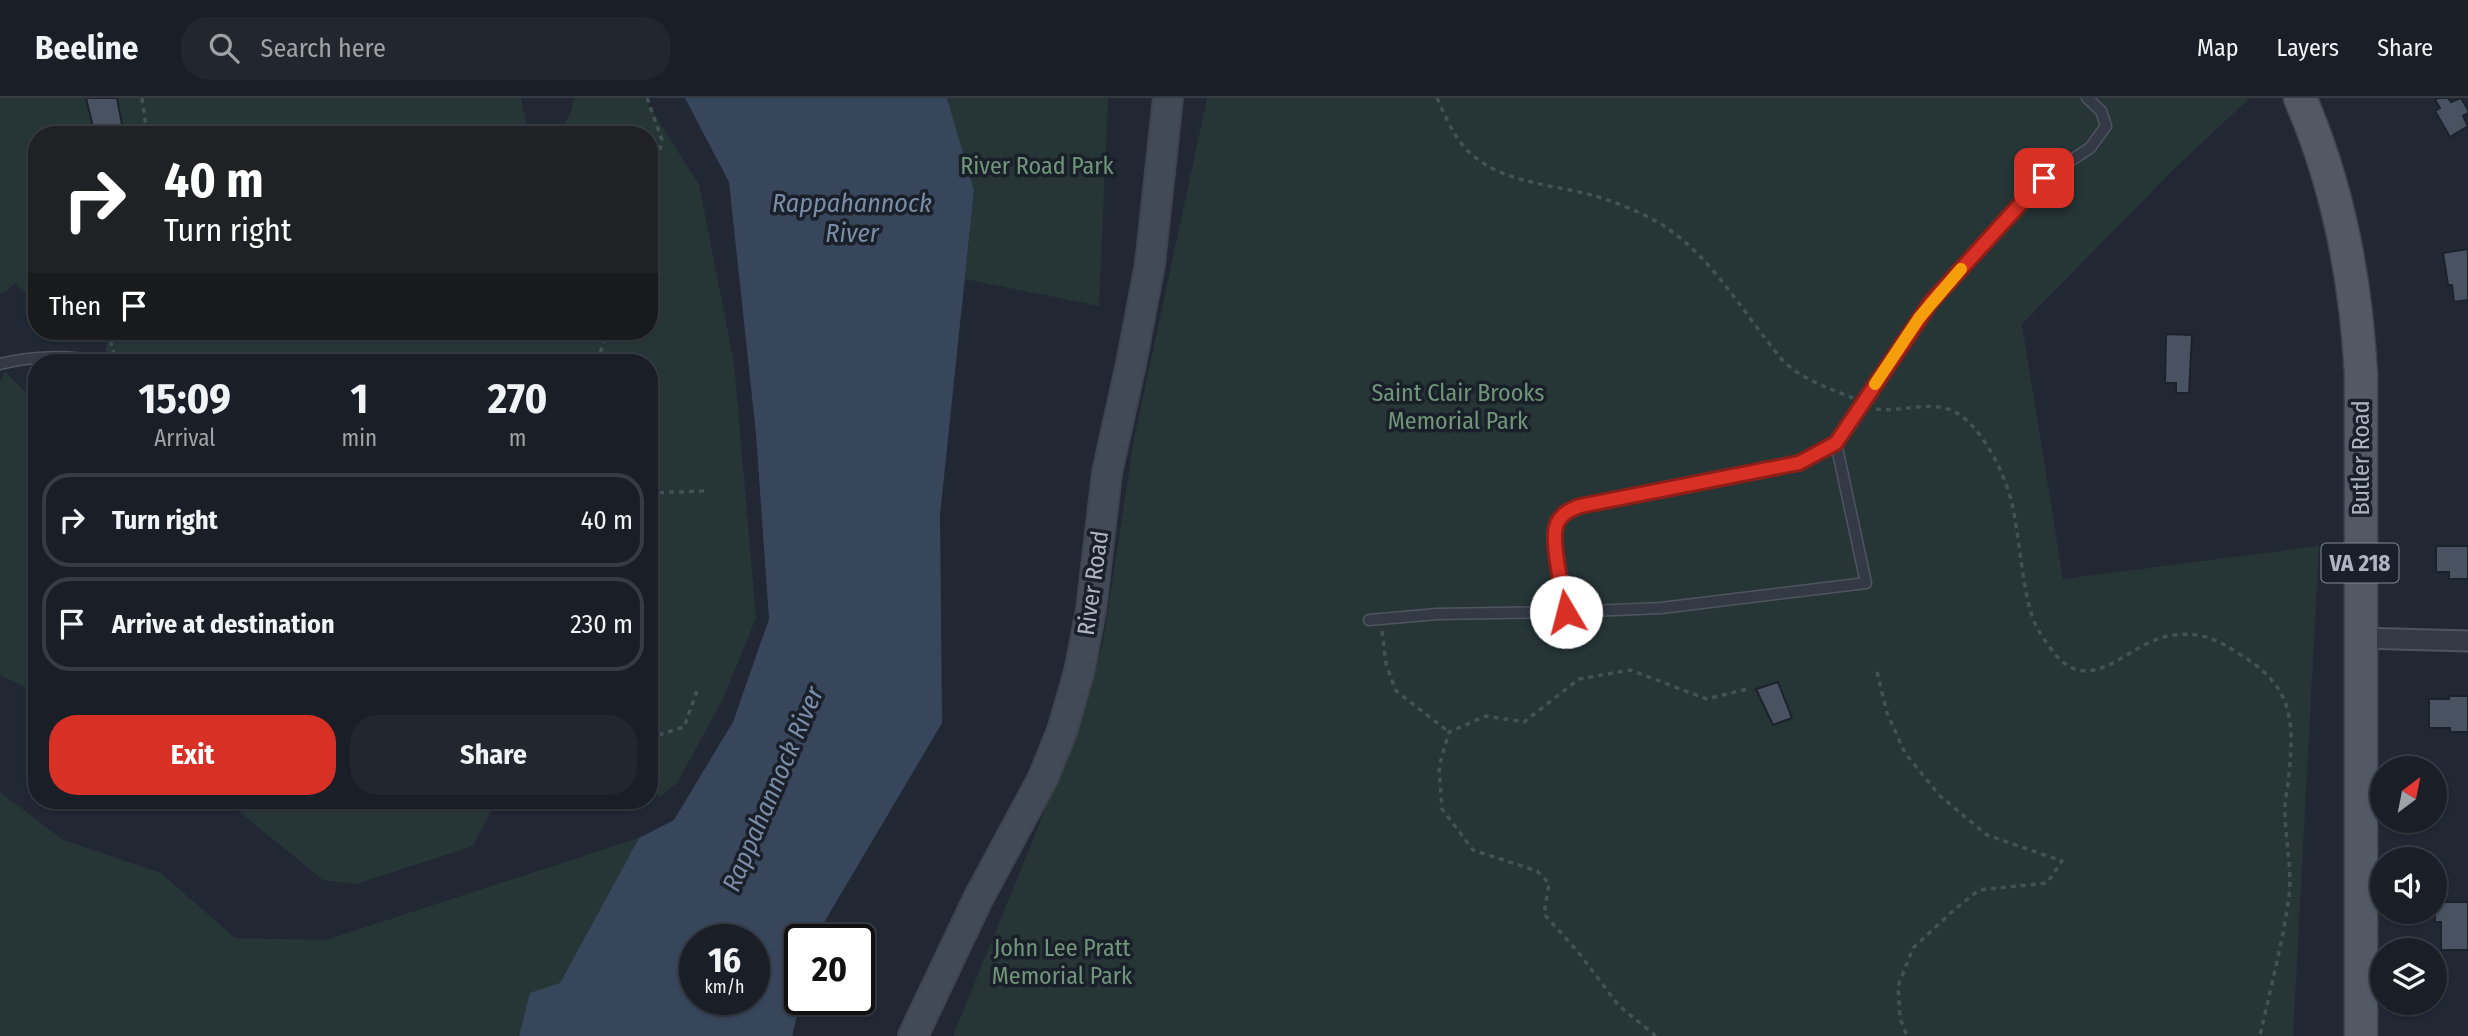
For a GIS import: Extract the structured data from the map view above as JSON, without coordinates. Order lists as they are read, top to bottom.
{
  "streets": {
    "main road": ["Butler Road", "VA 218"],
    "street": ["River Road"]
  },
  "water": ["Rappahannock River"],
  "parks": ["River Road Park", "Saint Clair Brooks Memorial Park", "John Lee Pratt Memorial Park"],
  "north": "top right",
  "page": {
    "header": "Beeline",
    "search": "Search here",
    "nav": ["Map", "Layers", "Share"],
    "turn": ["40 m", "Turn right"],
    "then": "Then",
    "eta": [
      "15:09",
      "Arrival",
      "1",
      "min",
      "270",
      "m"
    ],
    "list": [
      {
        "name": "Turn right",
        "value": "40 m"
      },
      {
        "name": "Arrive at destination",
        "value": "230 m"
      }
    ],
    "buttons": ["Exit", "Share"],
    "speed": "16 km/h",
    "limit": "20"
  }
}
